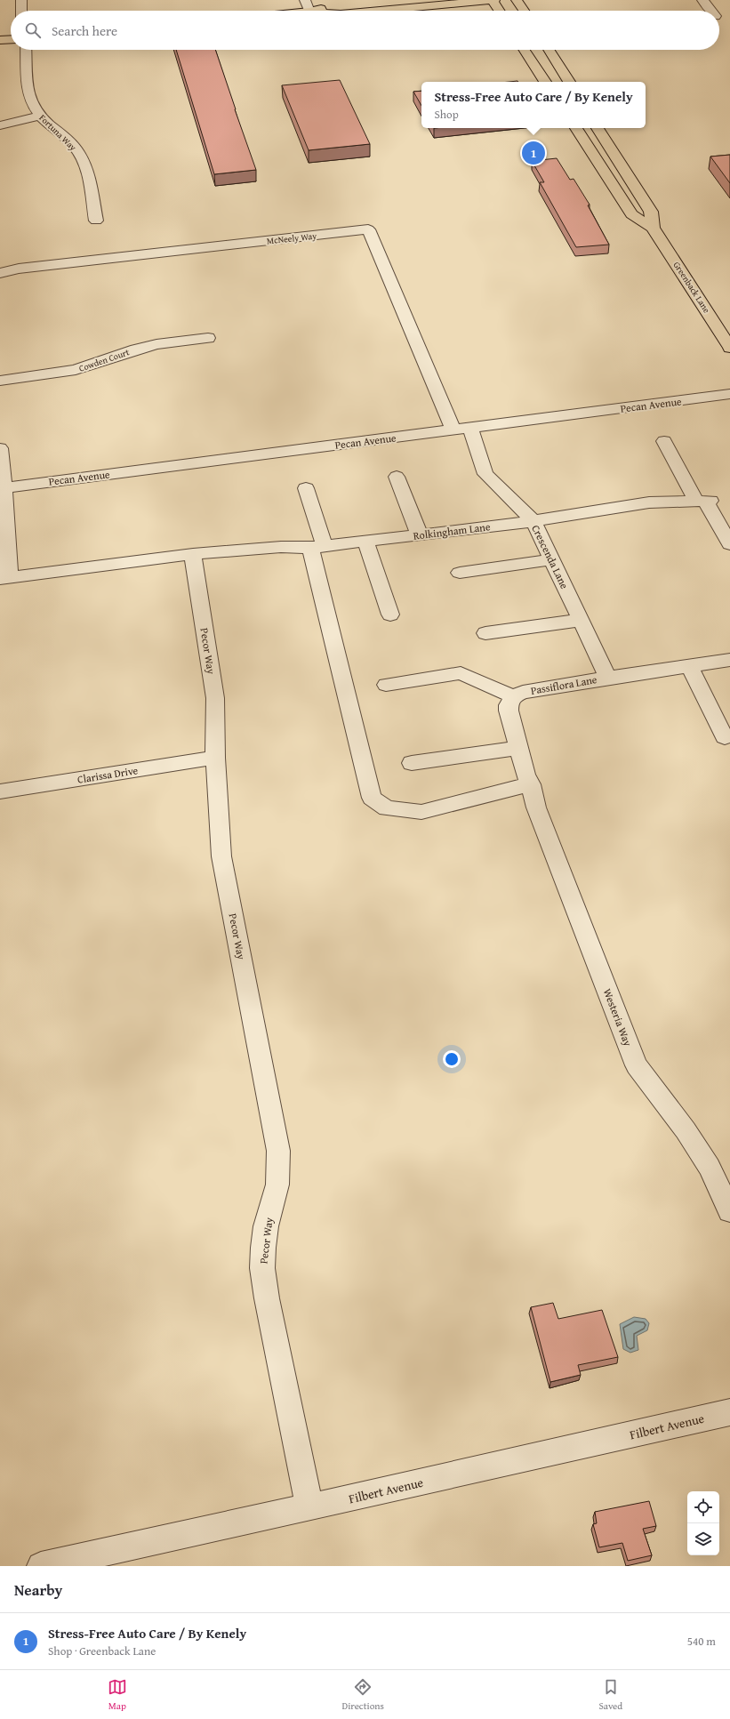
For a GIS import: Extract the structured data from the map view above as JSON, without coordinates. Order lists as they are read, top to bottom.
{
  "streets": {
    "main road": ["Greenback Lane"],
    "street": [
      "Fortuna Way",
      "McNeely Way",
      "Cowden Court",
      "Pecan Avenue",
      "Rolkingham Lane",
      "Crescenda Lane",
      "Pecor Way",
      "Passiflora Lane",
      "Clarissa Drive",
      "Westeria Way",
      "Filbert Avenue"
    ]
  },
  "crossings": [
    ["McNeely Way", "Pecan Avenue"],
    ["Pecan Avenue", "Crescenda Lane"],
    ["Rolkingham Lane", "Crescenda Lane"],
    ["Rolkingham Lane", "Pecor Way"],
    ["Crescenda Lane", "Passiflora Lane"],
    ["Pecor Way", "Clarissa Drive"],
    ["Pecor Way", "Filbert Avenue"]
  ],
  "page": {
    "search": "Search here",
    "popup": ["Stress-Free Auto Care / By Kenely", "Shop"],
    "pins": "1",
    "heading": "Nearby",
    "list": [
      {
        "mark": "1",
        "name": "Stress-Free Auto Care / By Kenely",
        "note": "Shop · Greenback Lane",
        "value": "540 m"
      }
    ],
    "nav": ["Map", "Directions", "Saved"]
  }
}
